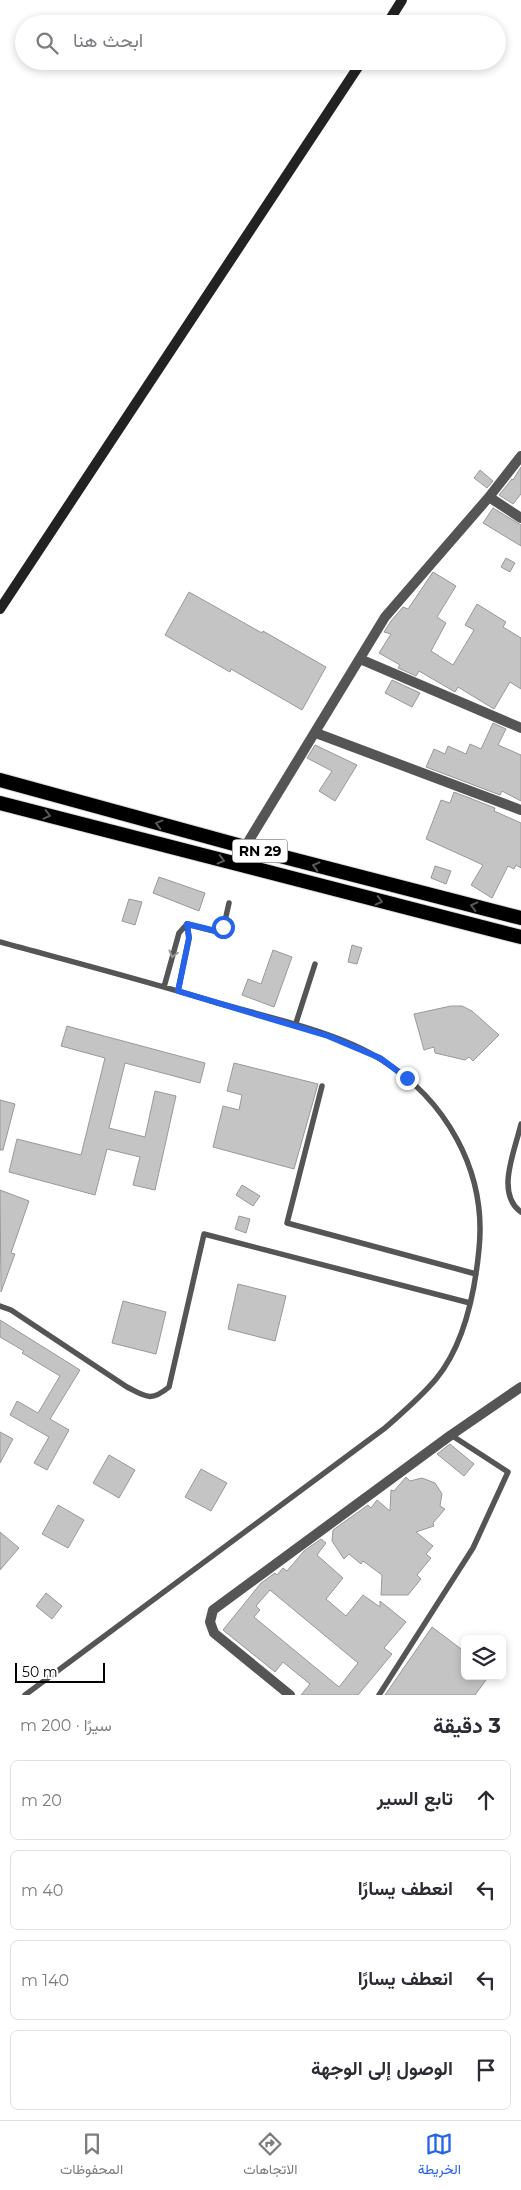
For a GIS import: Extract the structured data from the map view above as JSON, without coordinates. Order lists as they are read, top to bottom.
{
  "streets": {
    "highway": ["RN 29"]
  },
  "scale_bar": "50 m",
  "page": {
    "search": "ابحث هنا",
    "scale": "50 m",
    "heading": ["3 دقيقة", "سيرًا · 200 m"],
    "list": [
      ["تابع السير", "20 m"],
      ["انعطف يسارًا", "40 m"],
      ["انعطف يسارًا", "140 m"],
      "الوصول إلى الوجهة"
    ],
    "nav": ["الخريطة", "الاتجاهات", "المحفوظات"]
  }
}
